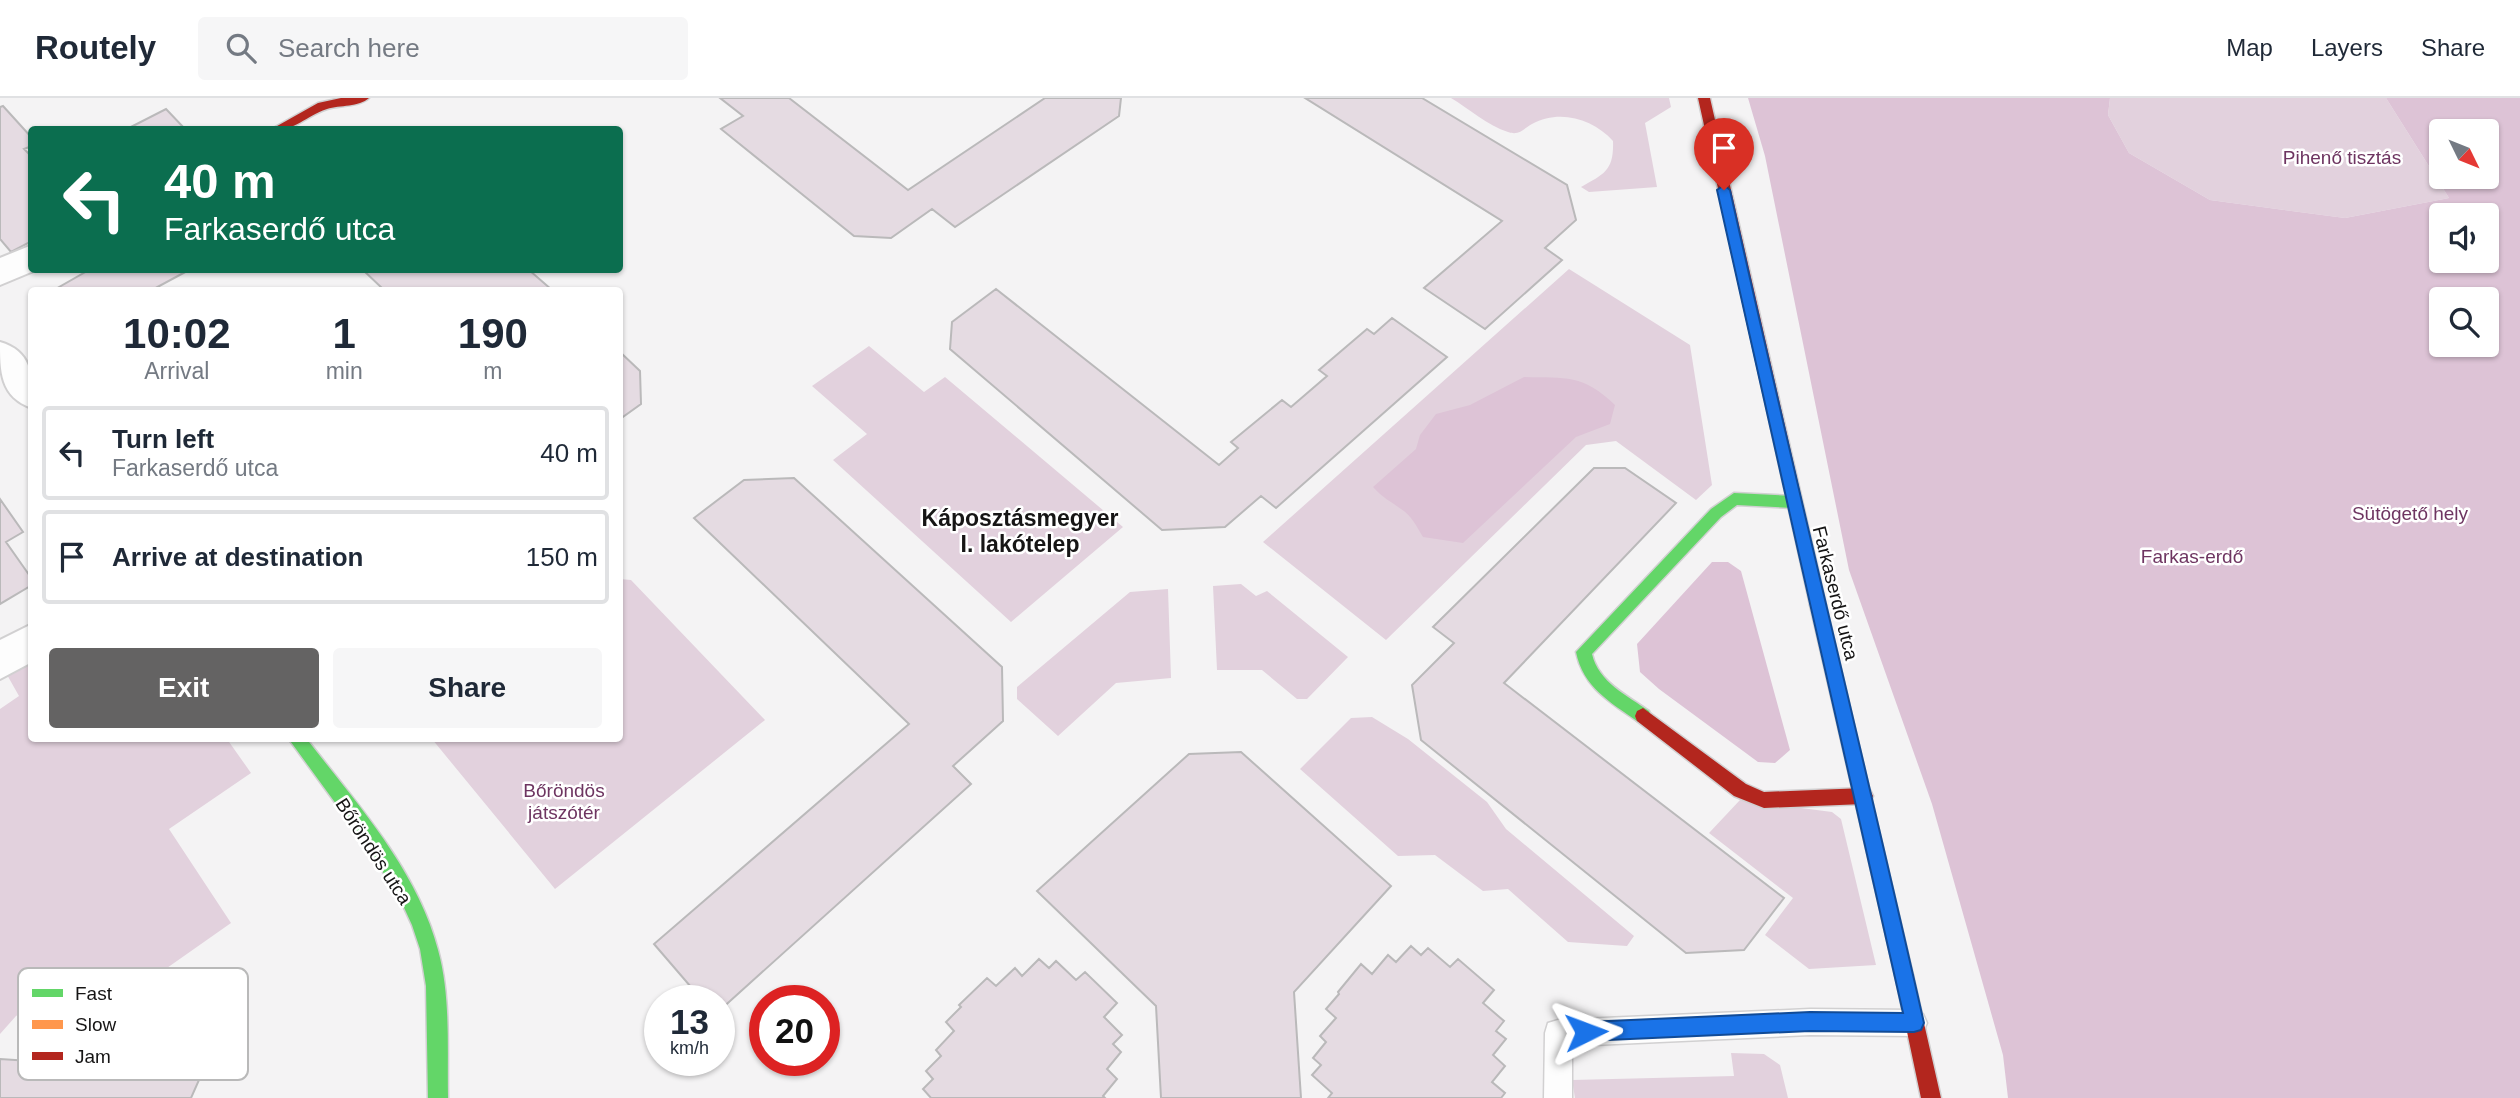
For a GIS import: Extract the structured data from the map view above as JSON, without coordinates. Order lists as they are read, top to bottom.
{
  "streets": {
    "street": ["Farkaserdő utca", "Bőröndös utca"]
  },
  "districts": ["Káposztásmegyer I. lakótelep"],
  "parks": [
    "Pihenő tisztás",
    "Sütögető hely",
    "Farkas-erdő",
    "Bőröndös játszótér"
  ],
  "legend": ["Fast", "Slow", "Jam"],
  "north": "bottom right",
  "page": {
    "header": "Routely",
    "search": "Search here",
    "nav": ["Map", "Layers", "Share"],
    "turn": ["40 m", "Farkaserdő utca"],
    "eta": [
      "10:02",
      "Arrival",
      "1",
      "min",
      "190",
      "m"
    ],
    "list": [
      {
        "name": "Turn left",
        "note": "Farkaserdő utca",
        "value": "40 m"
      },
      {
        "name": "Arrive at destination",
        "value": "150 m"
      }
    ],
    "buttons": ["Exit", "Share"],
    "speed": "13 km/h",
    "limit": "20"
  }
}
